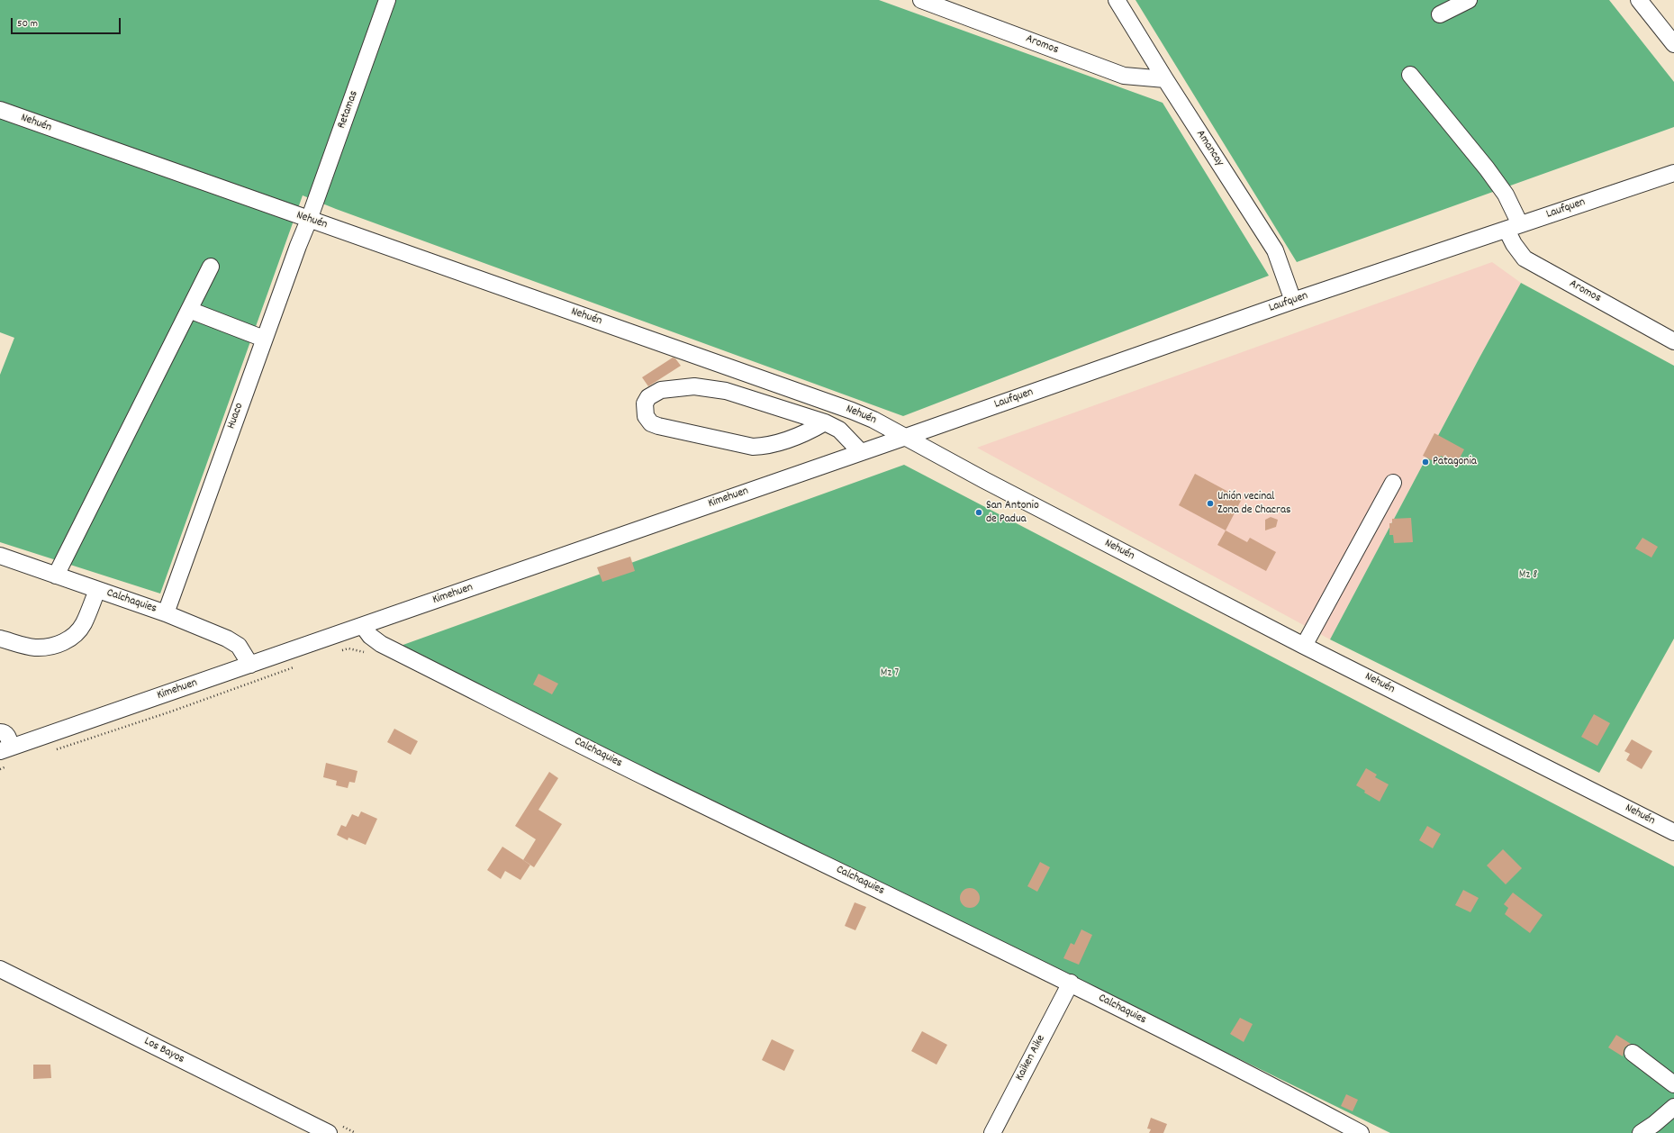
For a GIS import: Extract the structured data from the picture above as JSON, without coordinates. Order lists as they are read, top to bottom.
{
  "streets": {
    "street": [
      "Aromos",
      "Retamas",
      "Nehuén",
      "Amancay",
      "Laufquen",
      "Huaco",
      "Kimehuen",
      "Calchaquies",
      "Los Bayos",
      "Kaiken Aike"
    ]
  },
  "crossings": [
    ["Aromos", "Amancay"],
    ["Aromos", "Laufquen"],
    ["Retamas", "Nehuén"],
    ["Retamas", "Huaco"],
    ["Nehuén", "Laufquen"],
    ["Nehuén", "Huaco"],
    ["Nehuén", "Kimehuen"],
    ["Amancay", "Laufquen"],
    ["Laufquen", "Kimehuen"],
    ["Huaco", "Calchaquies"],
    ["Kimehuen", "Calchaquies"],
    ["Calchaquies", "Kaiken Aike"]
  ],
  "parks": ["Mz 8", "Mz 7"],
  "places": ["Patagonia", "Unión vecinal Zona de Chacras", "San Antonio de Padua"],
  "scale_bar": "50 m"
}
